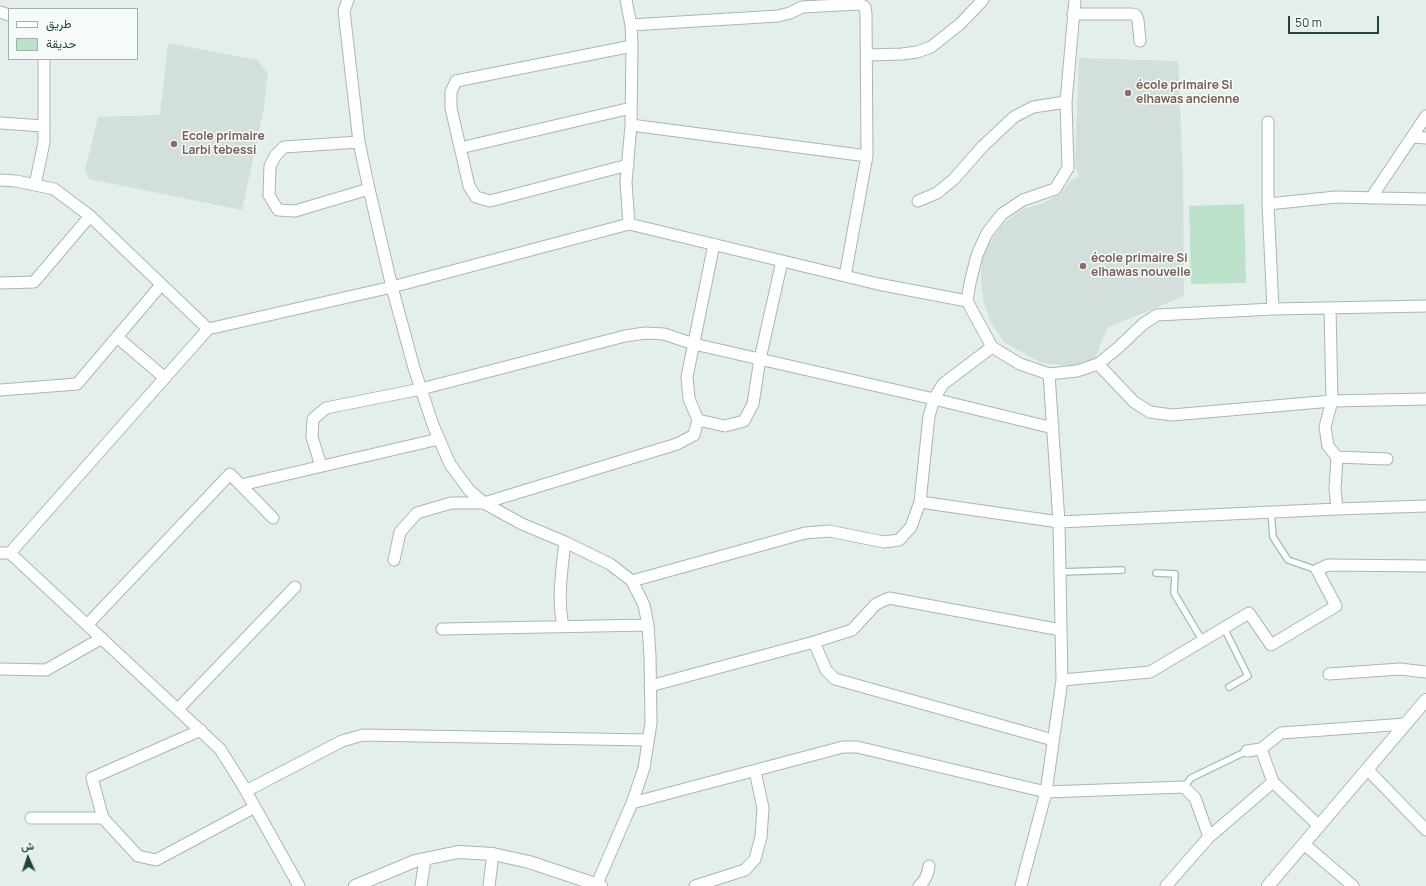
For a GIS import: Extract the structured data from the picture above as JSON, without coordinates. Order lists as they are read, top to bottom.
{
  "places": ["école primaire Si elhawas ancienne", "Ecole primaire Larbi tebessi", "école primaire Si elhawas nouvelle"],
  "legend": ["طريق", "حديقة"],
  "scale_bar": "50 m",
  "north": "top"
}
